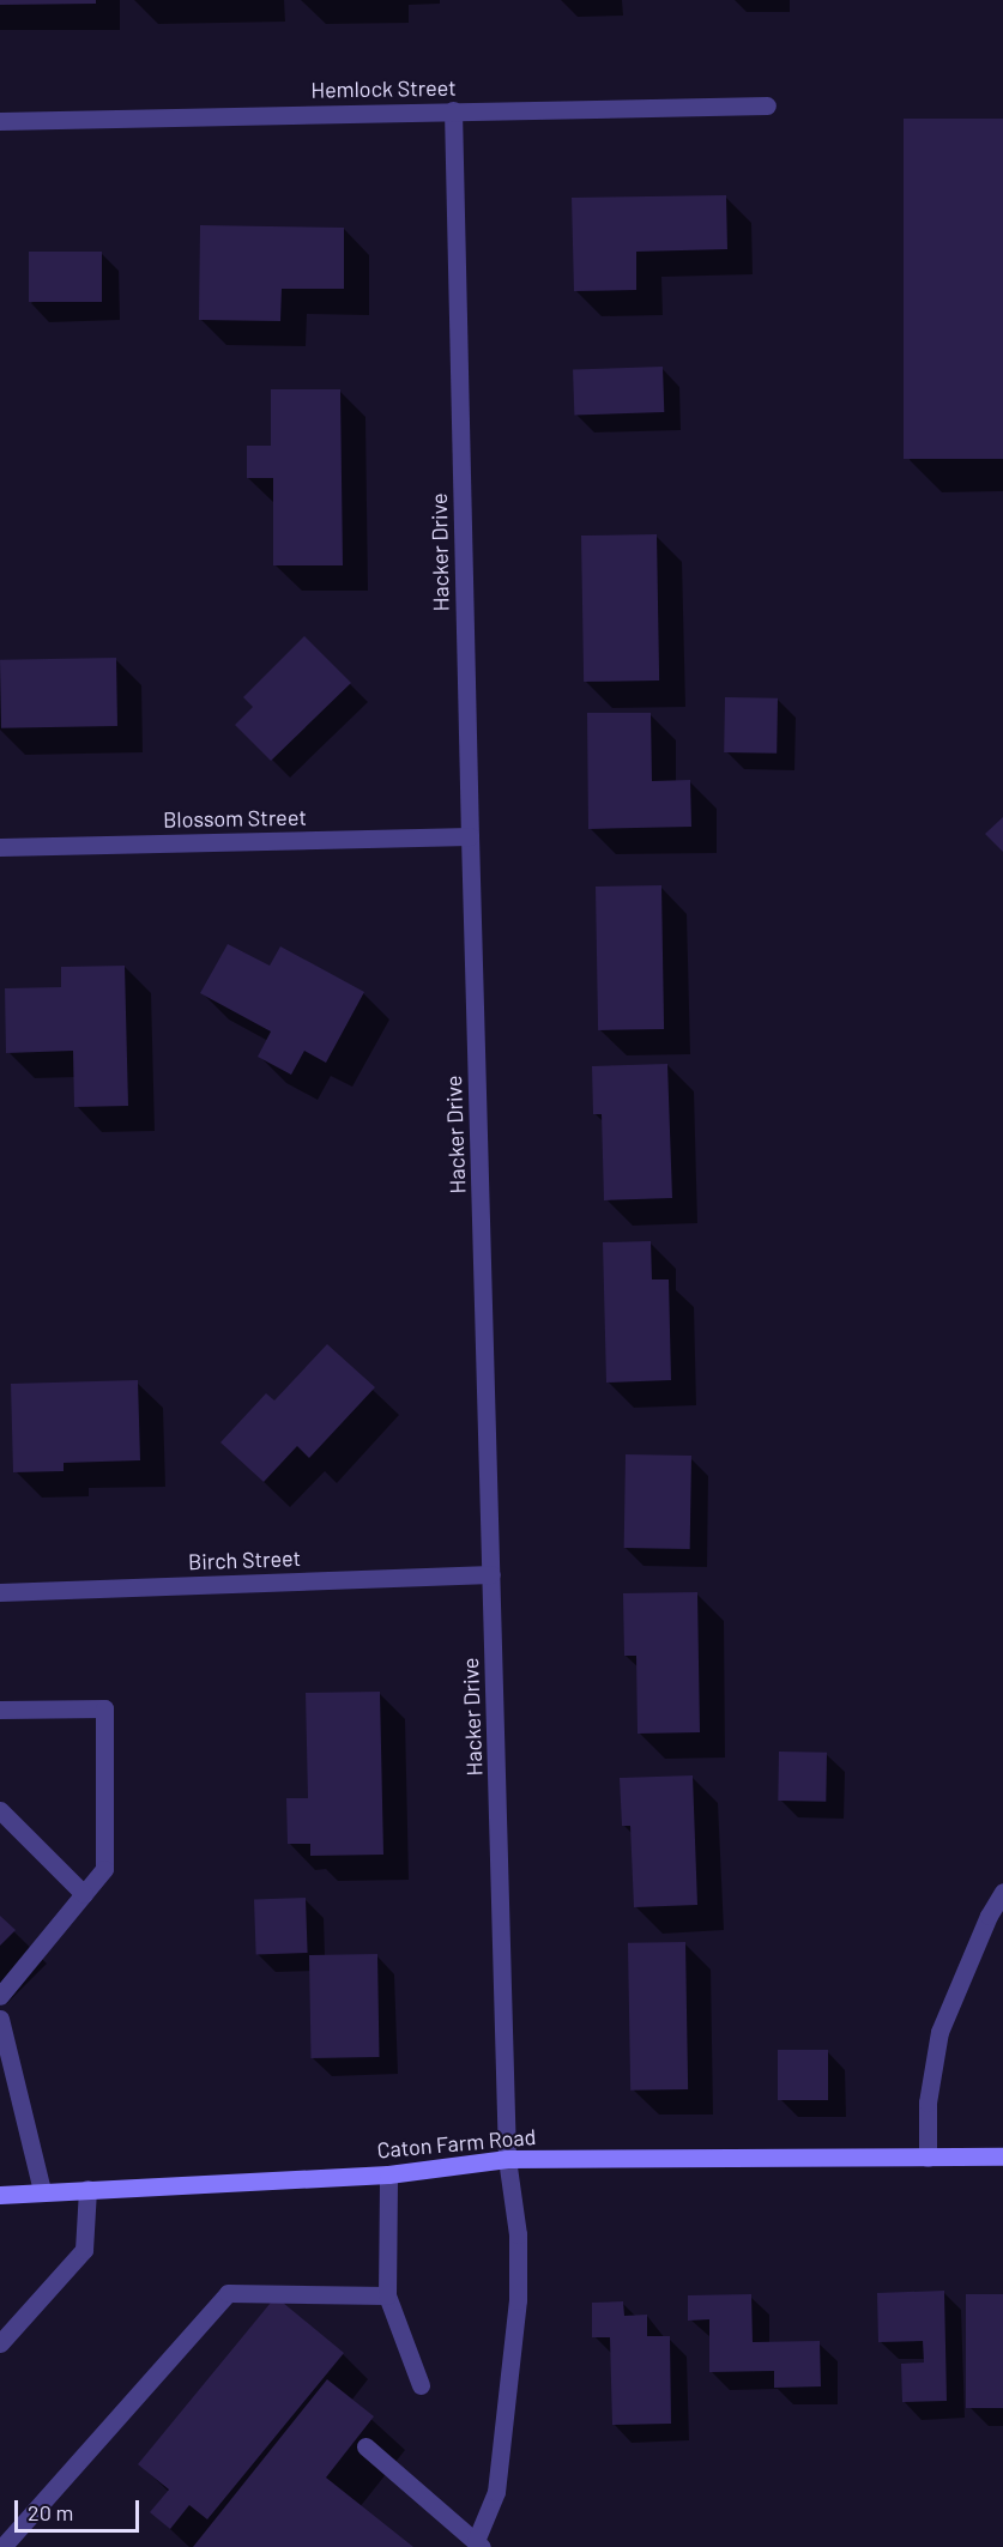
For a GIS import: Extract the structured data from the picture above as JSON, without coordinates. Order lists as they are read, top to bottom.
{
  "streets": {
    "street": [
      "Hemlock Street",
      "Hacker Drive",
      "Blossom Street",
      "Birch Street",
      "Caton Farm Road"
    ]
  },
  "crossings": [
    ["Hemlock Street", "Hacker Drive"],
    ["Hacker Drive", "Blossom Street"],
    ["Hacker Drive", "Birch Street"],
    ["Hacker Drive", "Caton Farm Road"]
  ],
  "scale_bar": "20 m"
}
